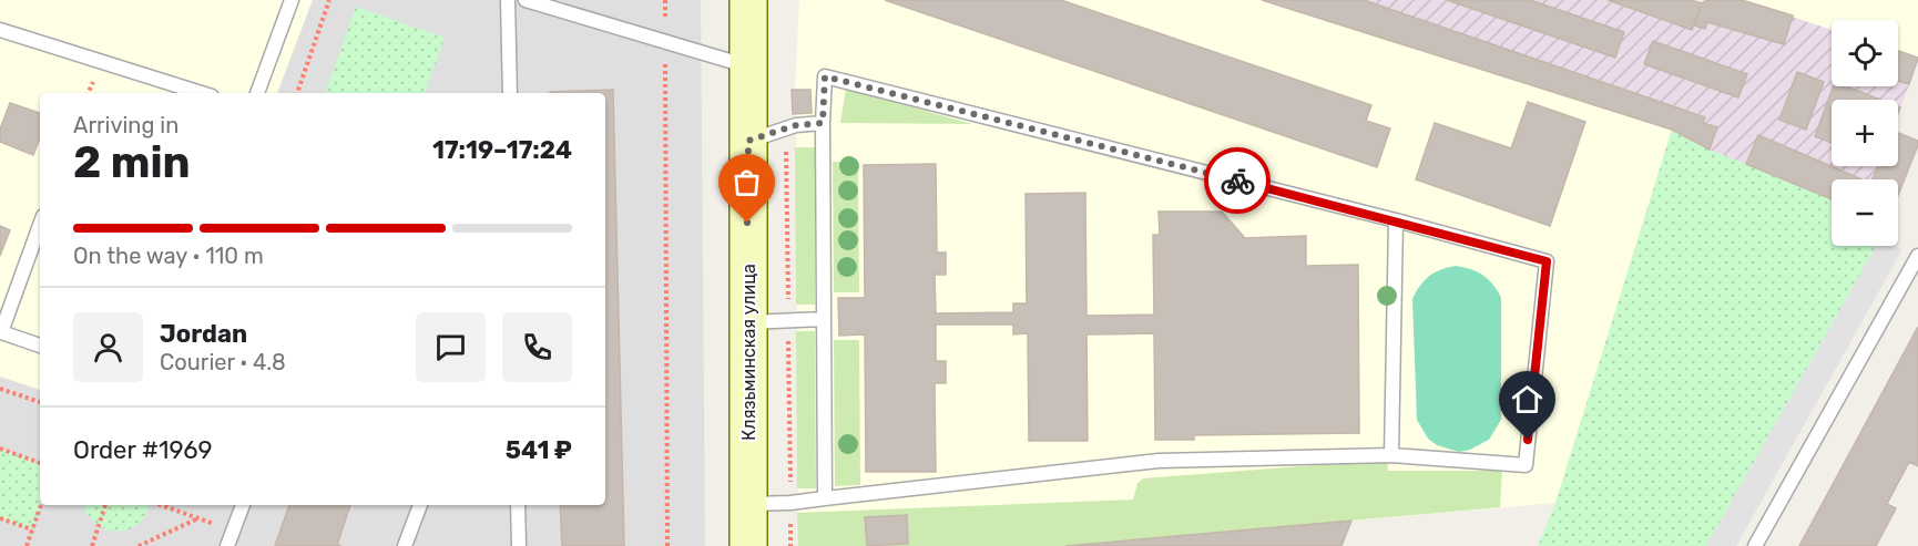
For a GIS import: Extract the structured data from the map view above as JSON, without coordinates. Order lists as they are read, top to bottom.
{
  "streets": {
    "street": ["Клязьминская улица"]
  },
  "page": {
    "map_buttons": ["+", "−"],
    "heading": ["2 min", "Arriving in", "17:19–17:24"],
    "panel": [
      "Jordan",
      "Courier · 4.8",
      "Order #1969",
      "541 ₽"
    ],
    "bar": "On the way · 110 m"
  }
}
